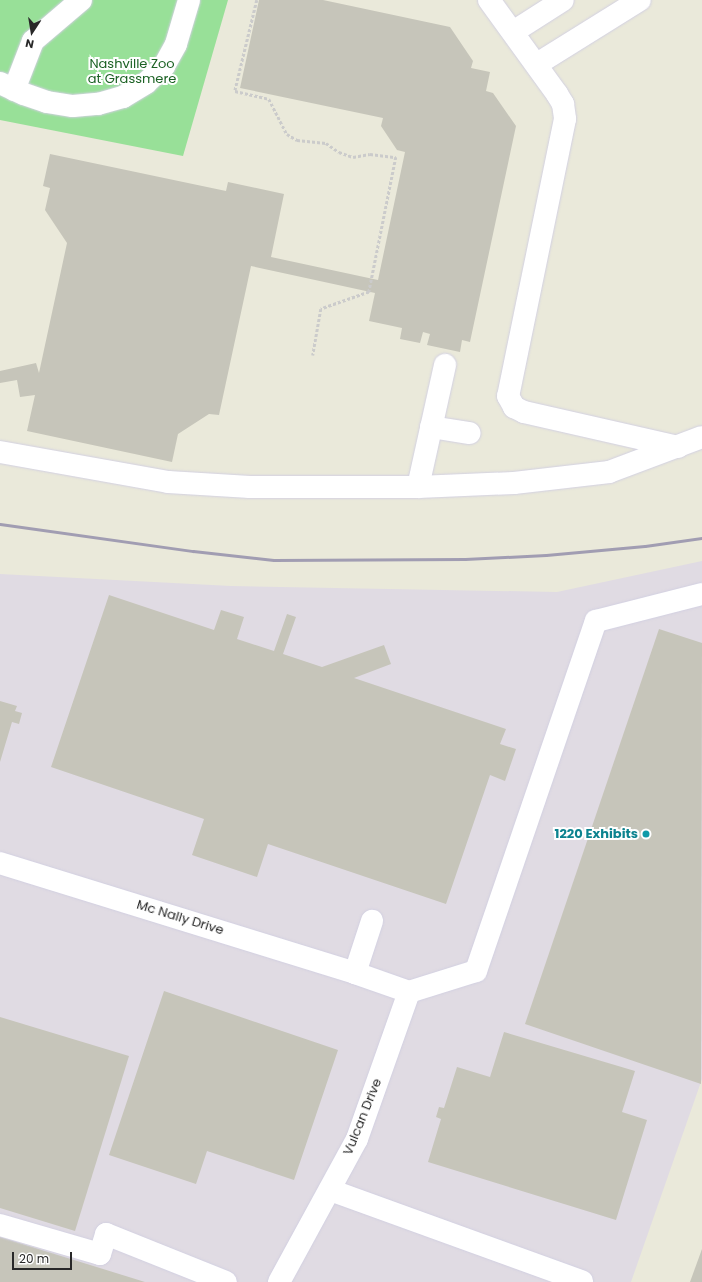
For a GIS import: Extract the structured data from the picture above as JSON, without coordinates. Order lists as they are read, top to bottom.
{
  "streets": {
    "street": ["Mc Nally Drive", "Vulcan Drive"]
  },
  "parks": ["Nashville Zoo at Grassmere"],
  "places": ["1220 Exhibits"],
  "scale_bar": "20 m",
  "north": "bottom"
}
